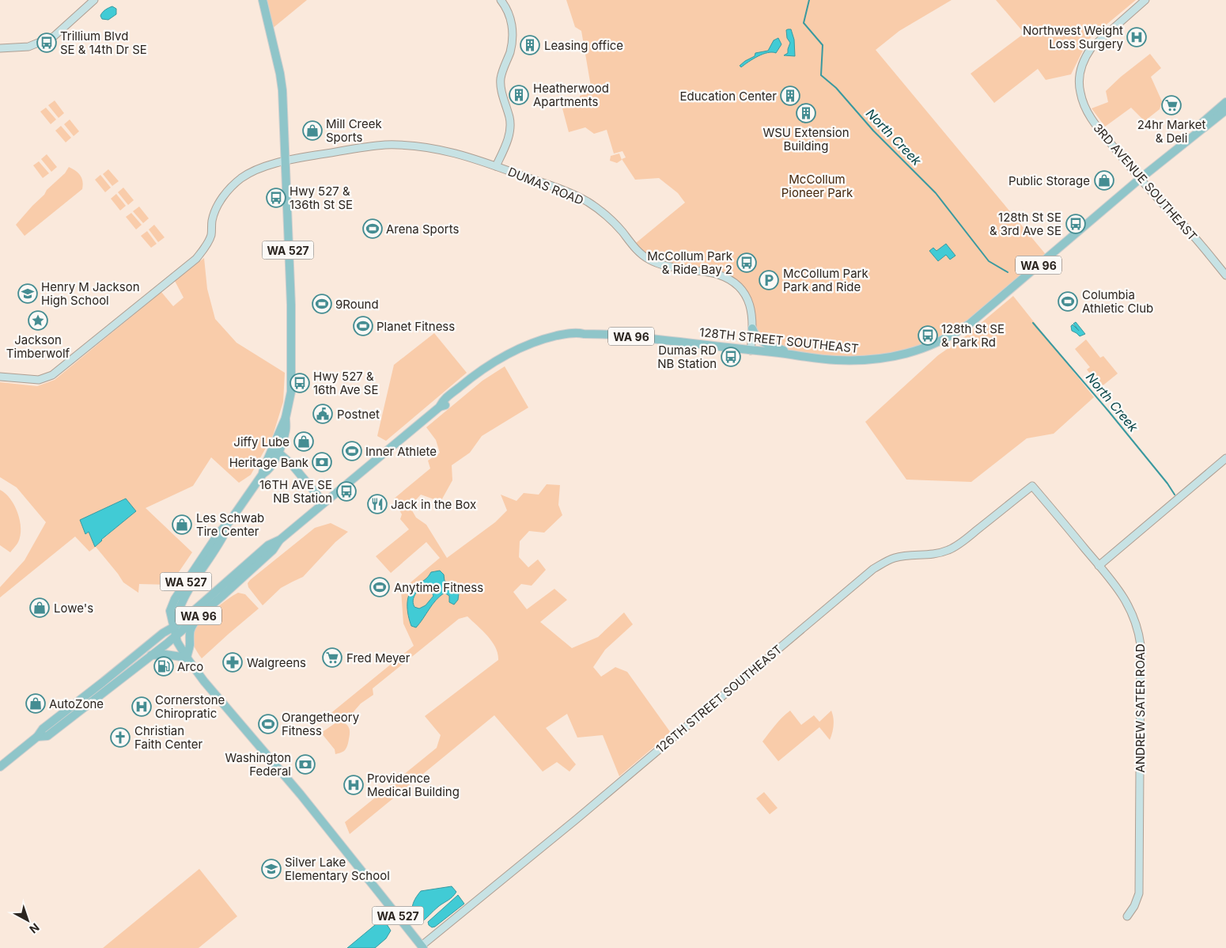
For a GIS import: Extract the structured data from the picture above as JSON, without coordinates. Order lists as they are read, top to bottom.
{
  "streets": {
    "main road": ["WA 527", "WA 96", "128TH STREET SOUTHEAST"],
    "street": [
      "3RD AVENUE SOUTHEAST",
      "DUMAS ROAD",
      "126TH STREET SOUTHEAST",
      "ANDREW SATER ROAD"
    ]
  },
  "crossings": [
    ["3RD AVENUE SOUTHEAST", "128TH STREET SOUTHEAST"],
    ["DUMAS ROAD", "WA 527"],
    ["DUMAS ROAD", "128TH STREET SOUTHEAST"],
    ["WA 527", "WA 96"],
    ["WA 527", "126TH STREET SOUTHEAST"],
    ["WA 96", "128TH STREET SOUTHEAST"],
    ["126TH STREET SOUTHEAST", "ANDREW SATER ROAD"]
  ],
  "water": ["North Creek"],
  "parks": ["McCollum Pioneer Park"],
  "places": {
    "hospital": ["Northwest Weight Loss Surgery", "Cornerstone Chiropratic", "Providence Medical Building"],
    "bus stop": [
      "Trillium Blvd SE & 14th Dr SE",
      "Hwy 527 & 136th St SE",
      "128th St SE & 3rd Ave SE",
      "McCollum Park & Ride Bay 2",
      "128th St SE & Park Rd",
      "Dumas RD NB Station",
      "Hwy 527 & 16th Ave SE",
      "16TH AVE SE NB Station"
    ],
    "building": [
      "Leasing office",
      "Heatherwood Apartments",
      "Education Center",
      "WSU Extension Building"
    ],
    "supermarket": ["24hr Market & Deli", "Fred Meyer"],
    "shop": [
      "Mill Creek Sports",
      "Public Storage",
      "Jiffy Lube",
      "Les Schwab Tire Center",
      "Lowe's",
      "AutoZone"
    ],
    "sports": [
      "Arena Sports",
      "Columbia Athletic Club",
      "9Round",
      "Planet Fitness",
      "Inner Athlete",
      "Anytime Fitness",
      "Orangetheory Fitness"
    ],
    "parking": ["McCollum Park Park and Ride"],
    "school or university": ["Henry M Jackson High School", "Silver Lake Elementary School"],
    "place": ["Jackson Timberwolf"],
    "public building": ["Postnet"],
    "bank": ["Heritage Bank", "Washington Federal"],
    "restaurant": ["Jack in the Box"],
    "pharmacy": ["Walgreens"],
    "fuel station": ["Arco"],
    "church": ["Christian Faith Center"]
  },
  "north": "bottom right"
}
